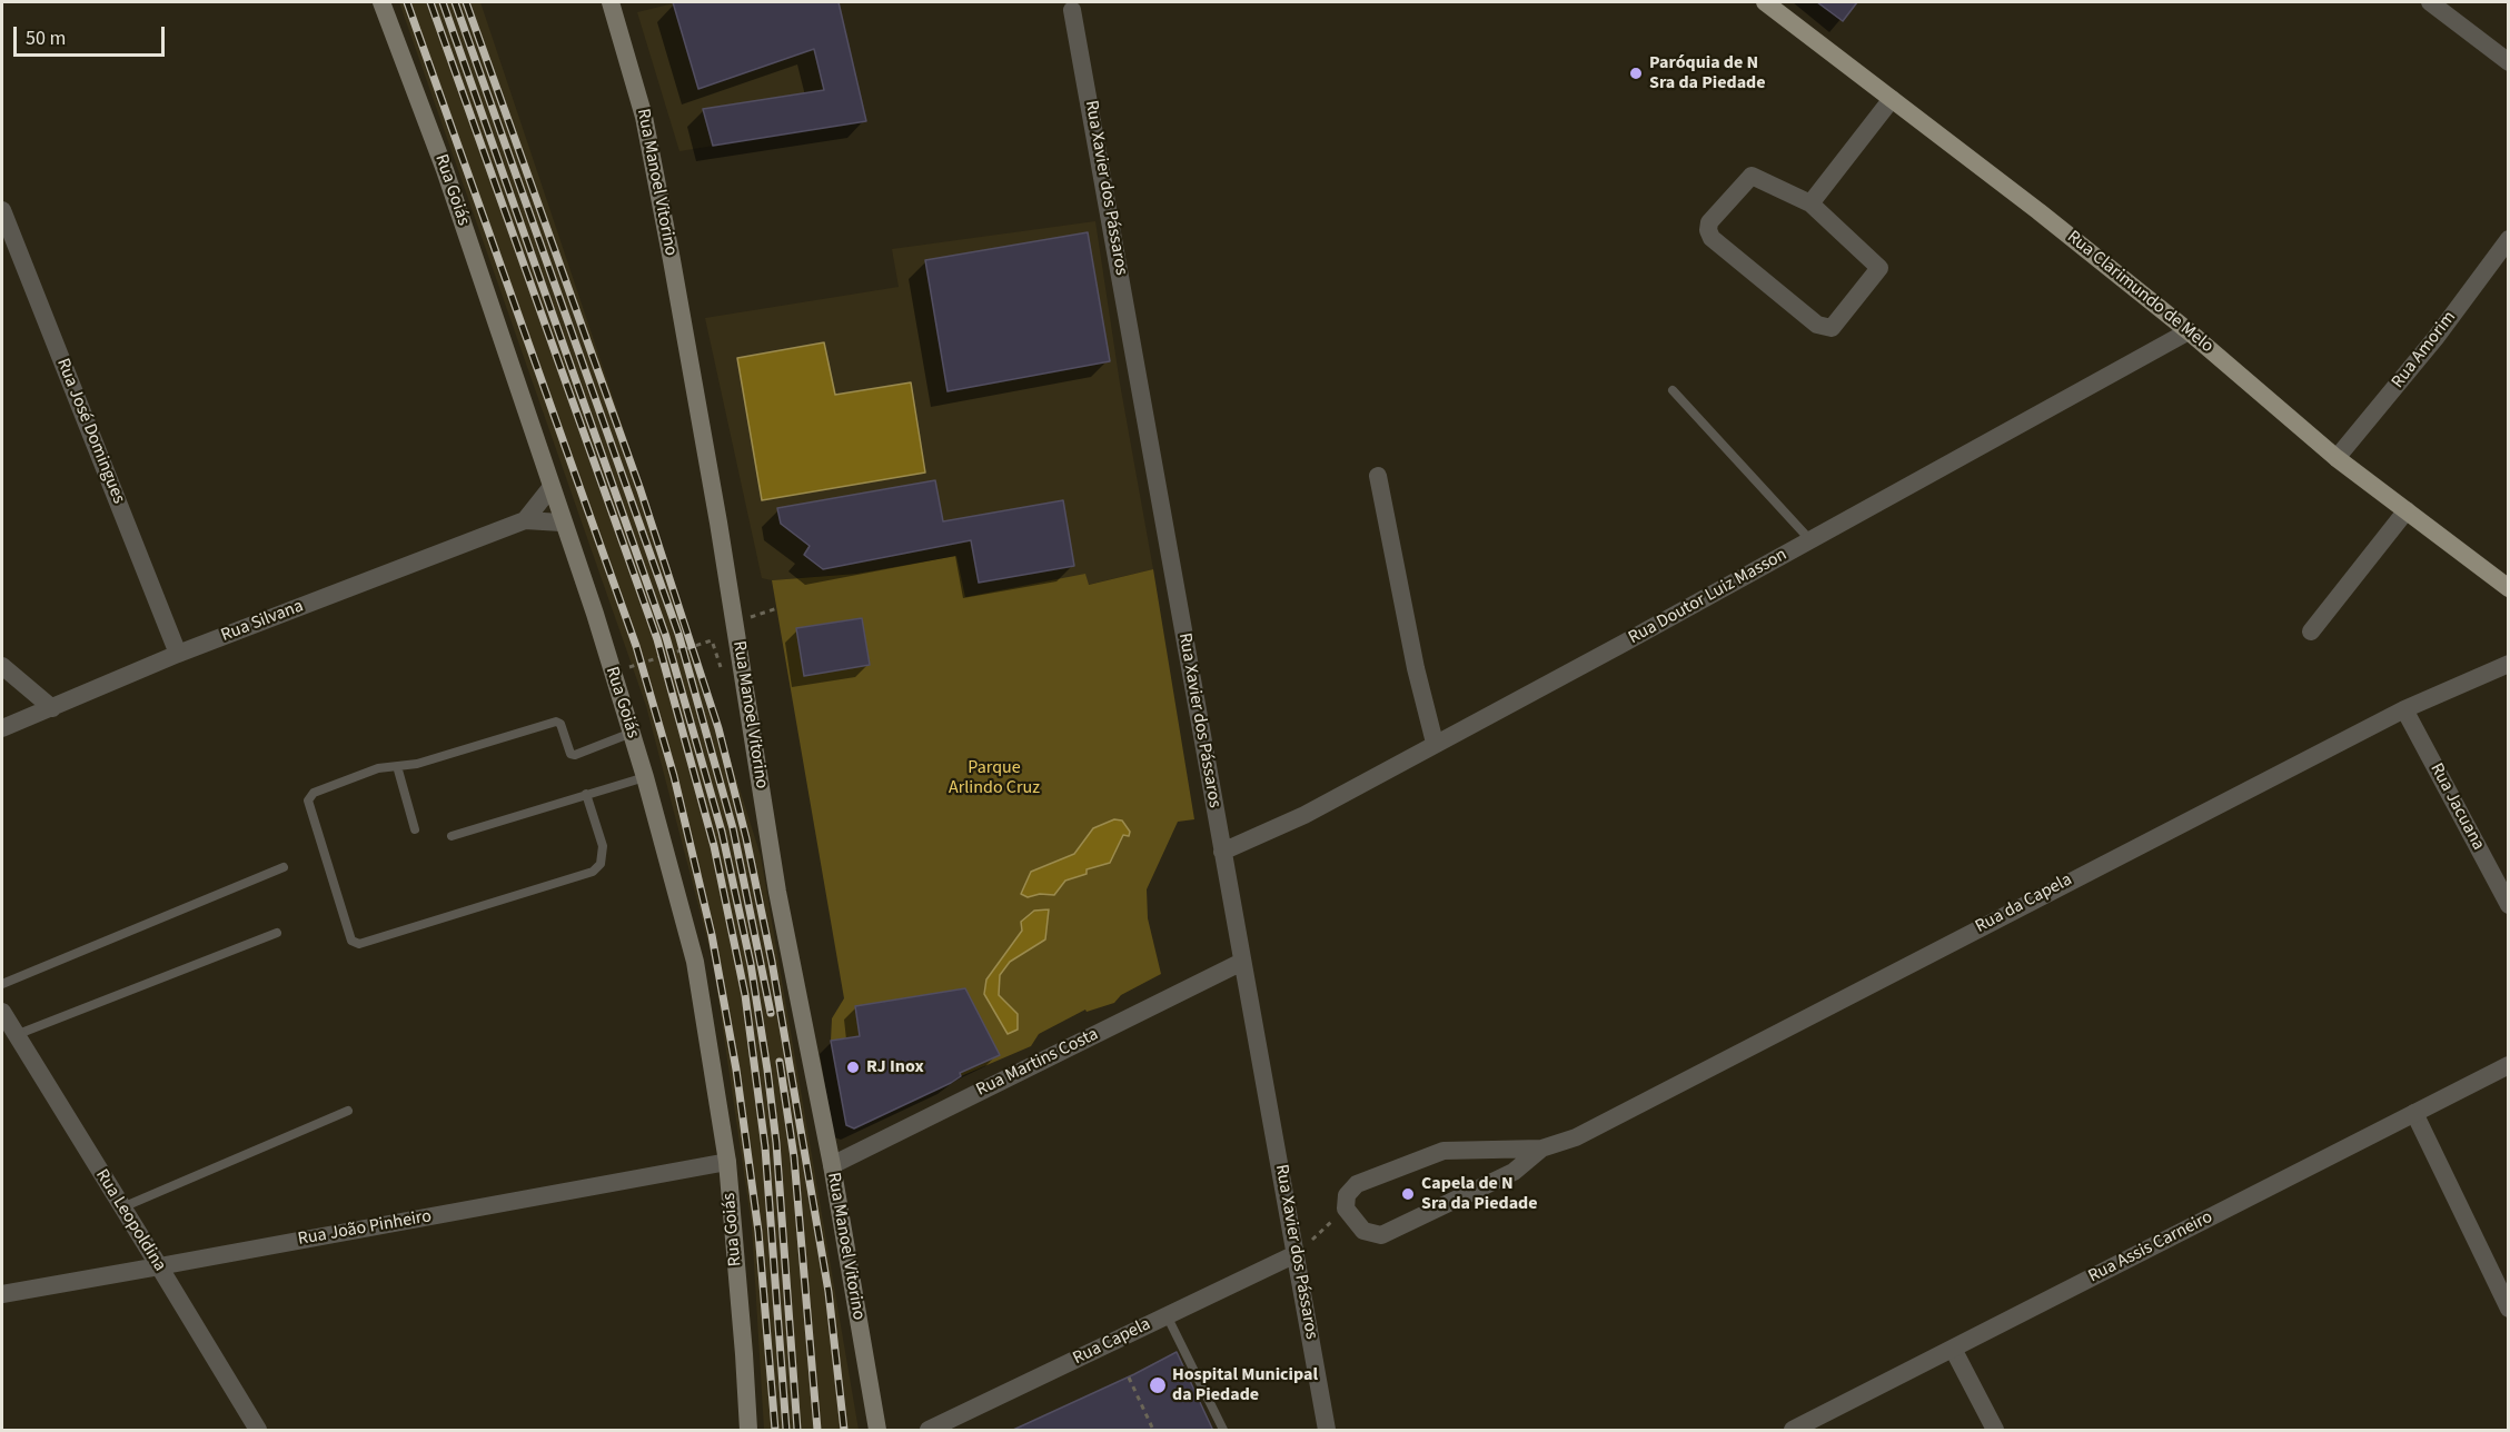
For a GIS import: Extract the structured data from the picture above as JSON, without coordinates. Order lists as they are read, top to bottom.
{
  "streets": {
    "main road": ["Rua Manoel Vitorino", "Rua Goiás", "Rua Clarimundo de Melo"],
    "street": [
      "Rua Xavier dos Pássaros",
      "Rua Amorim",
      "Rua José Domingues",
      "Rua Doutor Luiz Masson",
      "Rua Silvana",
      "Rua Jacuana",
      "Rua da Capela",
      "Rua Martins Costa",
      "Rua Leopoldina",
      "Rua João Pinheiro",
      "Rua Assis Carneiro",
      "Rua Capela"
    ]
  },
  "crossings": [
    ["Rua Manoel Vitorino", "Rua Martins Costa"],
    ["Rua Xavier dos Pássaros", "Rua Doutor Luiz Masson"],
    ["Rua Xavier dos Pássaros", "Rua Martins Costa"],
    ["Rua Xavier dos Pássaros", "Rua Capela"],
    ["Rua Goiás", "Rua Silvana"],
    ["Rua Goiás", "Rua João Pinheiro"],
    ["Rua Clarimundo de Melo", "Rua Amorim"],
    ["Rua Clarimundo de Melo", "Rua Doutor Luiz Masson"],
    ["Rua José Domingues", "Rua Silvana"],
    ["Rua Jacuana", "Rua da Capela"],
    ["Rua Leopoldina", "Rua João Pinheiro"]
  ],
  "parks": ["Parque Arlindo Cruz"],
  "places": [
    "Paróquia de N Sra da Piedade",
    "RJ Inox",
    "Capela de N Sra da Piedade",
    "Hospital Municipal da Piedade"
  ],
  "scale_bar": "50 m"
}
